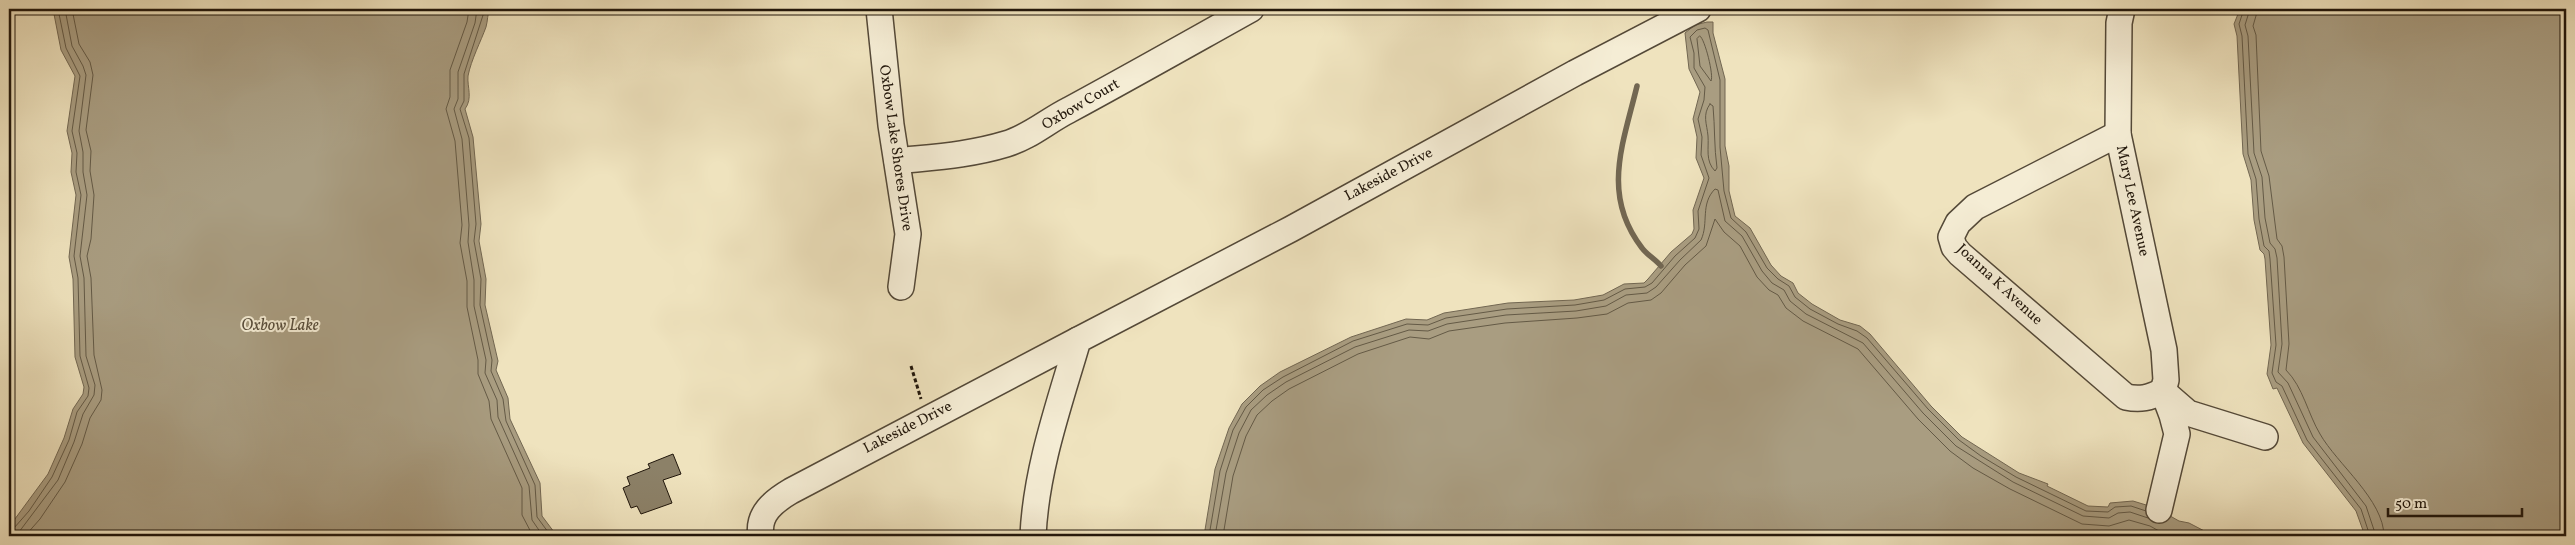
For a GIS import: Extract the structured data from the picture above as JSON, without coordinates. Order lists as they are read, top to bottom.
{
  "streets": {
    "street": [
      "Oxbow Court",
      "Oxbow Lake Shores Drive",
      "Lakeside Drive",
      "Mary Lee Avenue",
      "Joanna K Avenue"
    ]
  },
  "crossings": [
    ["Oxbow Court", "Oxbow Lake Shores Drive"],
    ["Mary Lee Avenue", "Joanna K Avenue"]
  ],
  "water": ["Oxbow Lake"],
  "scale_bar": "50 m"
}
